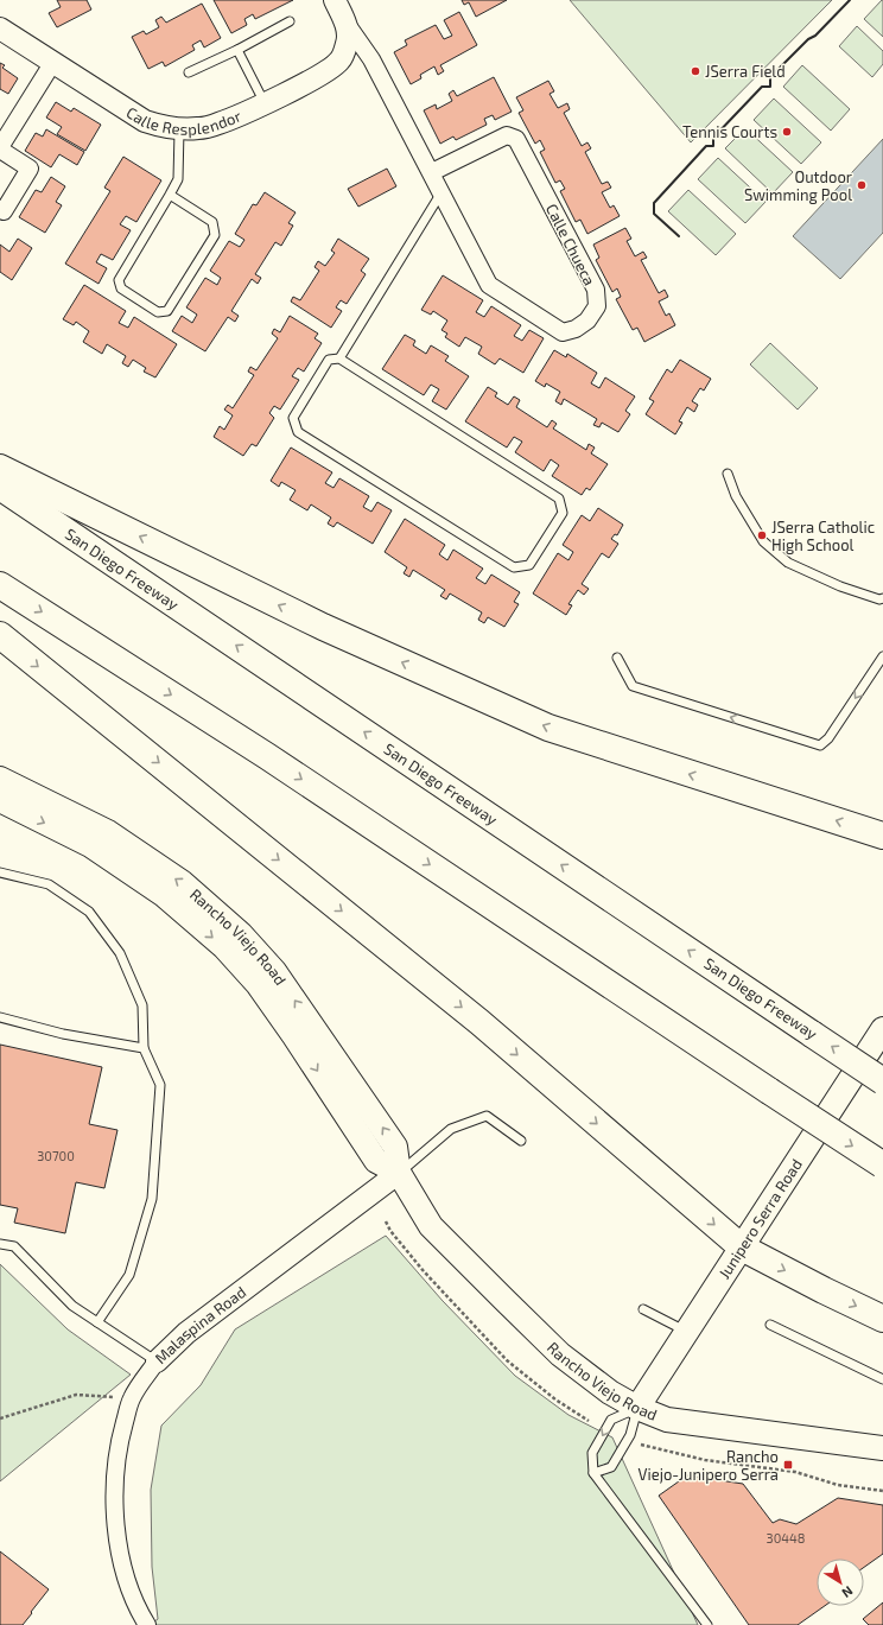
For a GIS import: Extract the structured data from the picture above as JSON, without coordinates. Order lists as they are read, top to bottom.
{
  "streets": {
    "highway": ["San Diego Freeway"],
    "main road": ["Rancho Viejo Road", "Junipero Serra Road"],
    "street": ["Calle Resplendor", "Calle Chueca", "Malaspina Road"]
  },
  "crossings": [
    ["Calle Resplendor", "Calle Chueca"],
    ["Rancho Viejo Road", "Junipero Serra Road"],
    ["Rancho Viejo Road", "Malaspina Road"]
  ],
  "places": {
    "other": [
      "JSerra Field",
      "Tennis Courts",
      "Outdoor Swimming Pool",
      "JSerra Catholic High School"
    ],
    "transit": ["Rancho Viejo-Junipero Serra"]
  },
  "house_numbers": ["30700", "30448"],
  "north": "bottom right"
}
